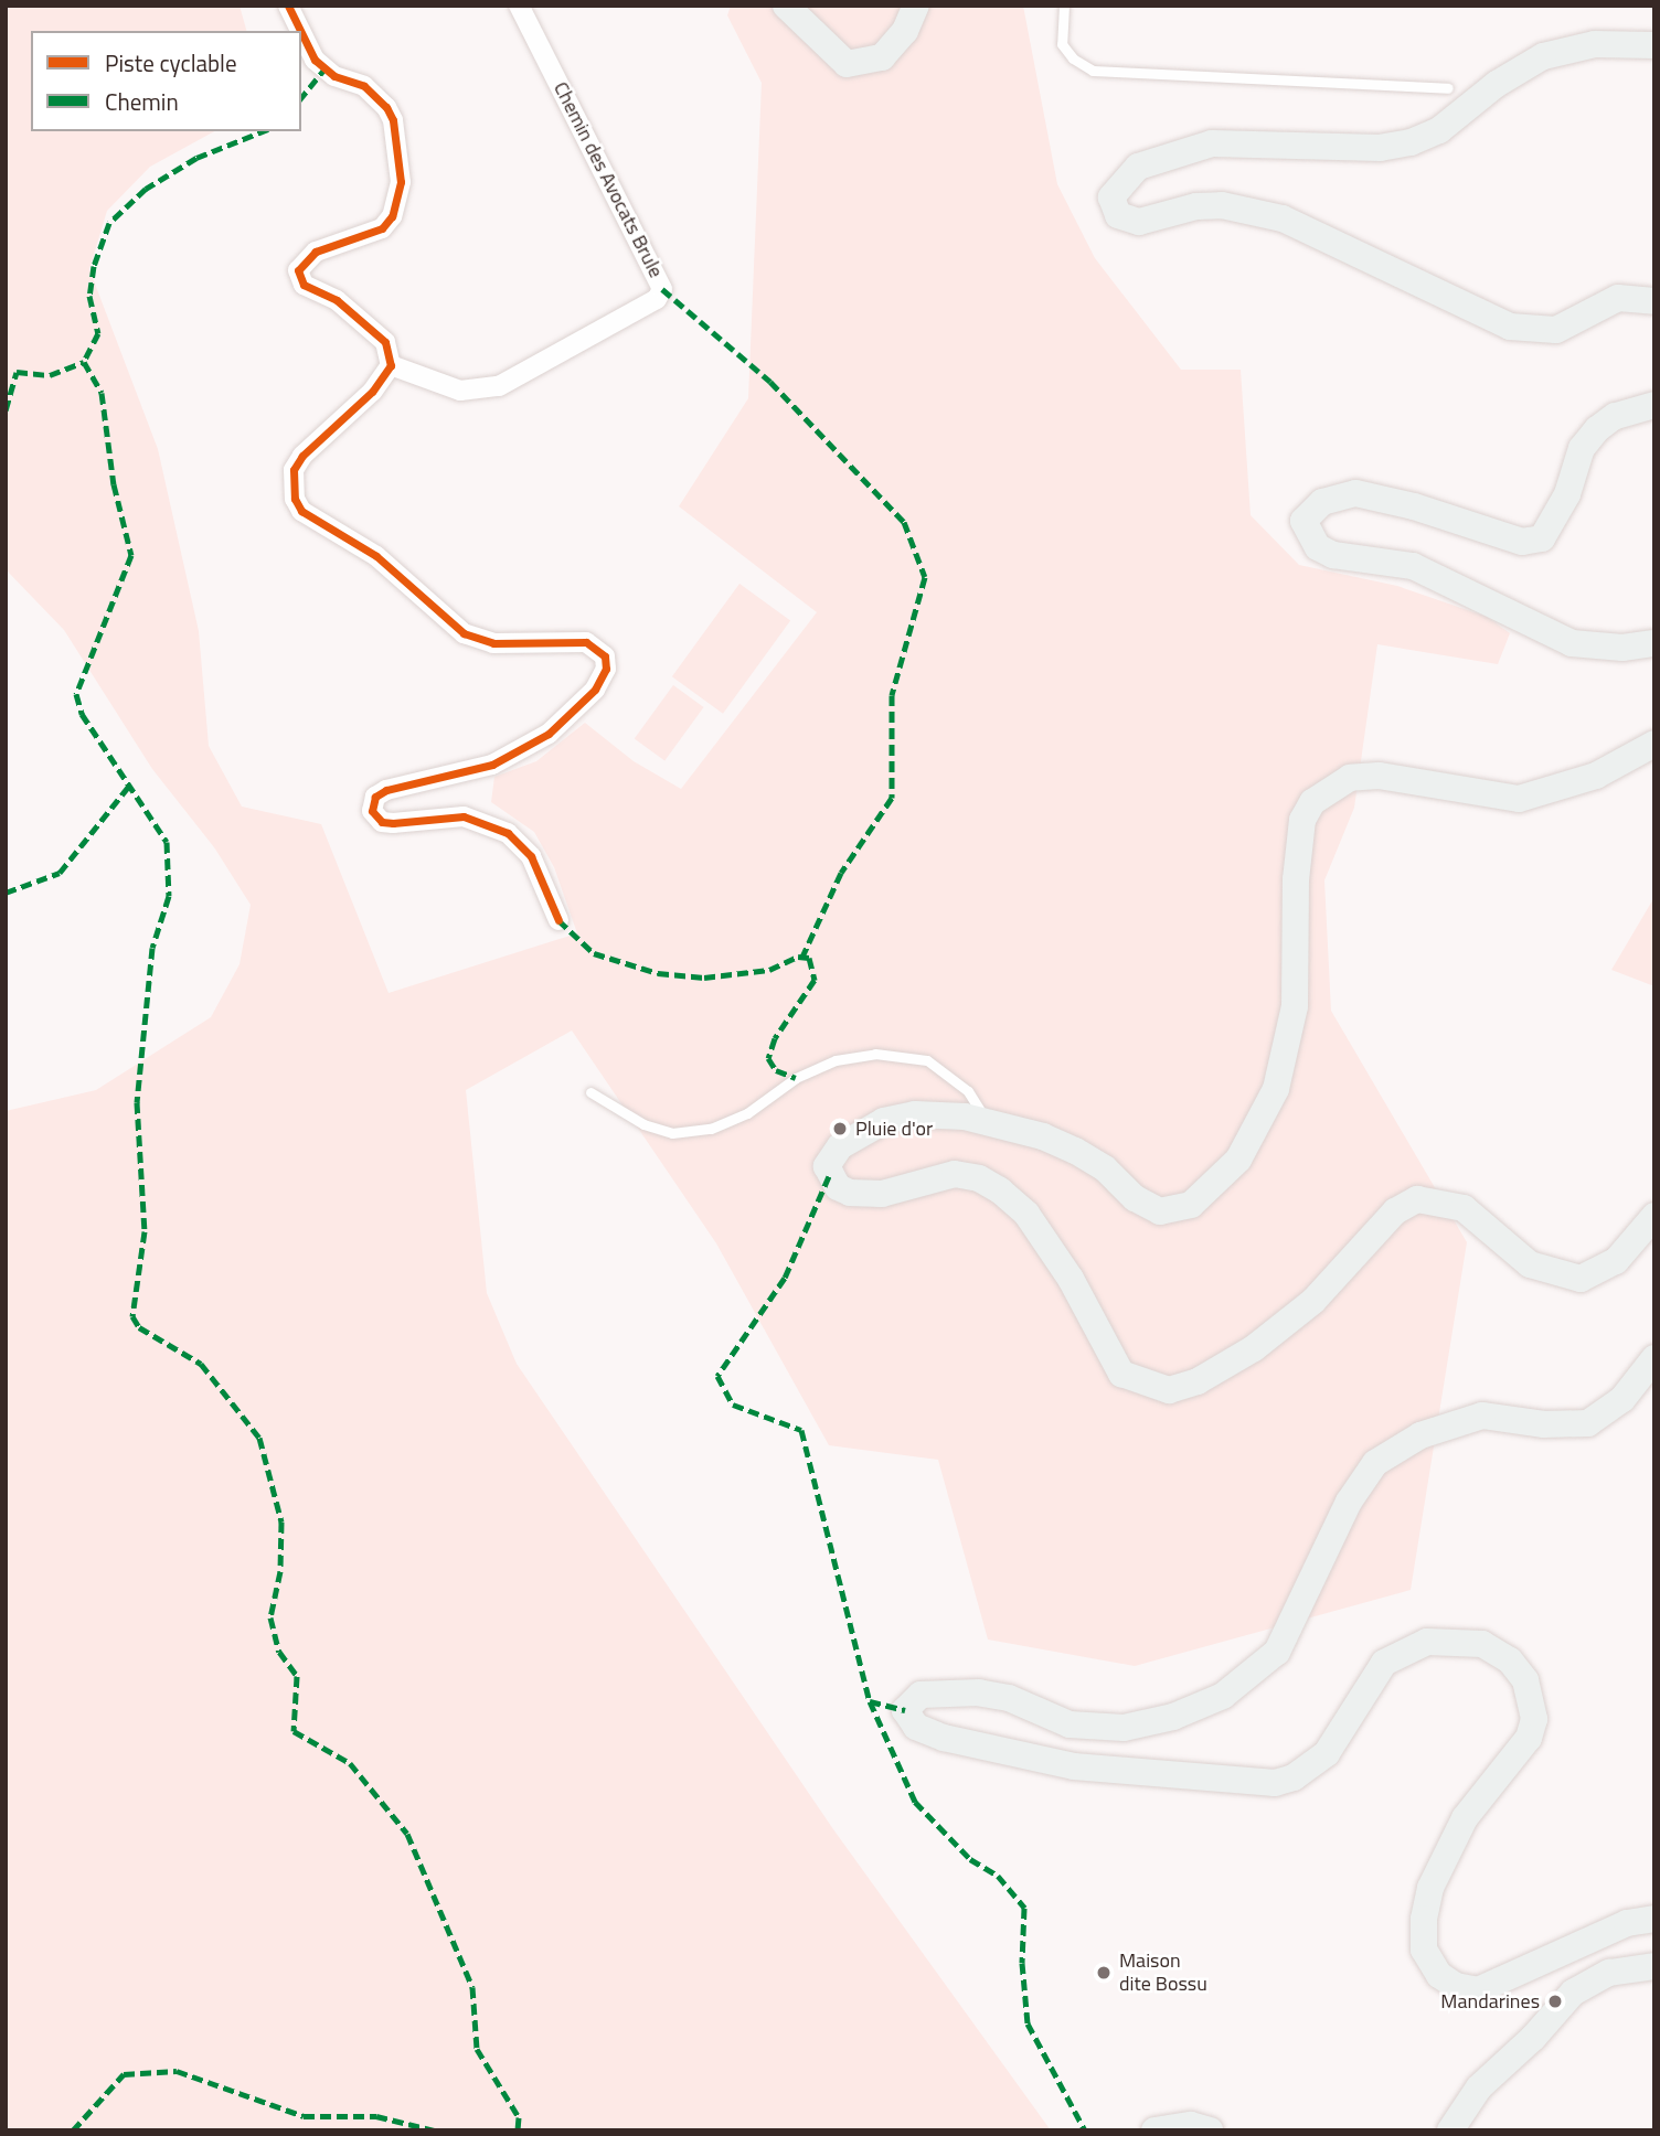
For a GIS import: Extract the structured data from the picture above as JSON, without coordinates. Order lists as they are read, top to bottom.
{
  "streets": {
    "street": ["Chemin des Avocats Brule"]
  },
  "places": ["Pluie d'or", "Maison dite Bossu", "Mandarines"],
  "legend": ["Piste cyclable", "Chemin"]
}
